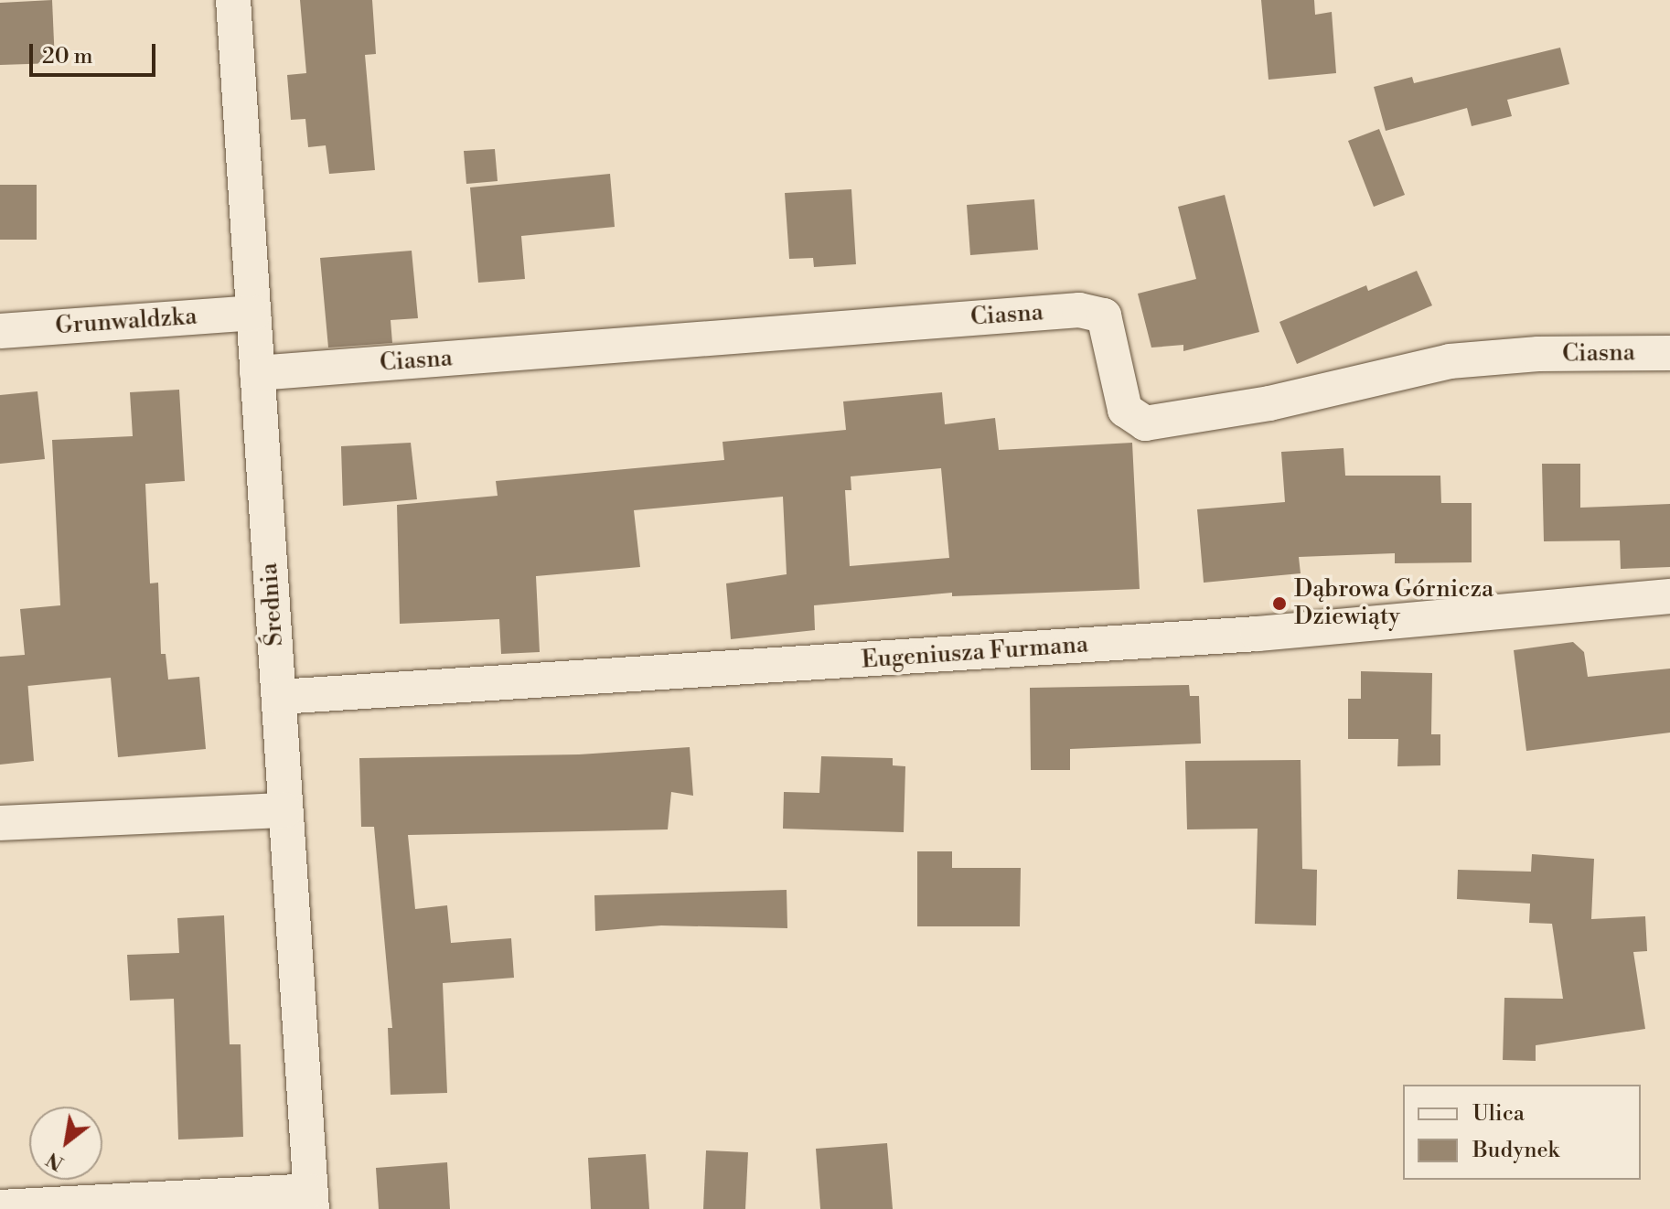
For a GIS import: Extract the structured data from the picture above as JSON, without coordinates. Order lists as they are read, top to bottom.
{
  "streets": {
    "street": [
      "Ciasna",
      "Grunwaldzka",
      "Średnia",
      "Eugeniusza Furmana"
    ]
  },
  "crossings": [
    ["Ciasna", "Średnia"],
    ["Grunwaldzka", "Średnia"],
    ["Średnia", "Eugeniusza Furmana"]
  ],
  "places": ["Dąbrowa Górnicza Dziewiąty"],
  "legend": ["Ulica", "Budynek"],
  "scale_bar": "20 m",
  "north": "bottom left"
}
